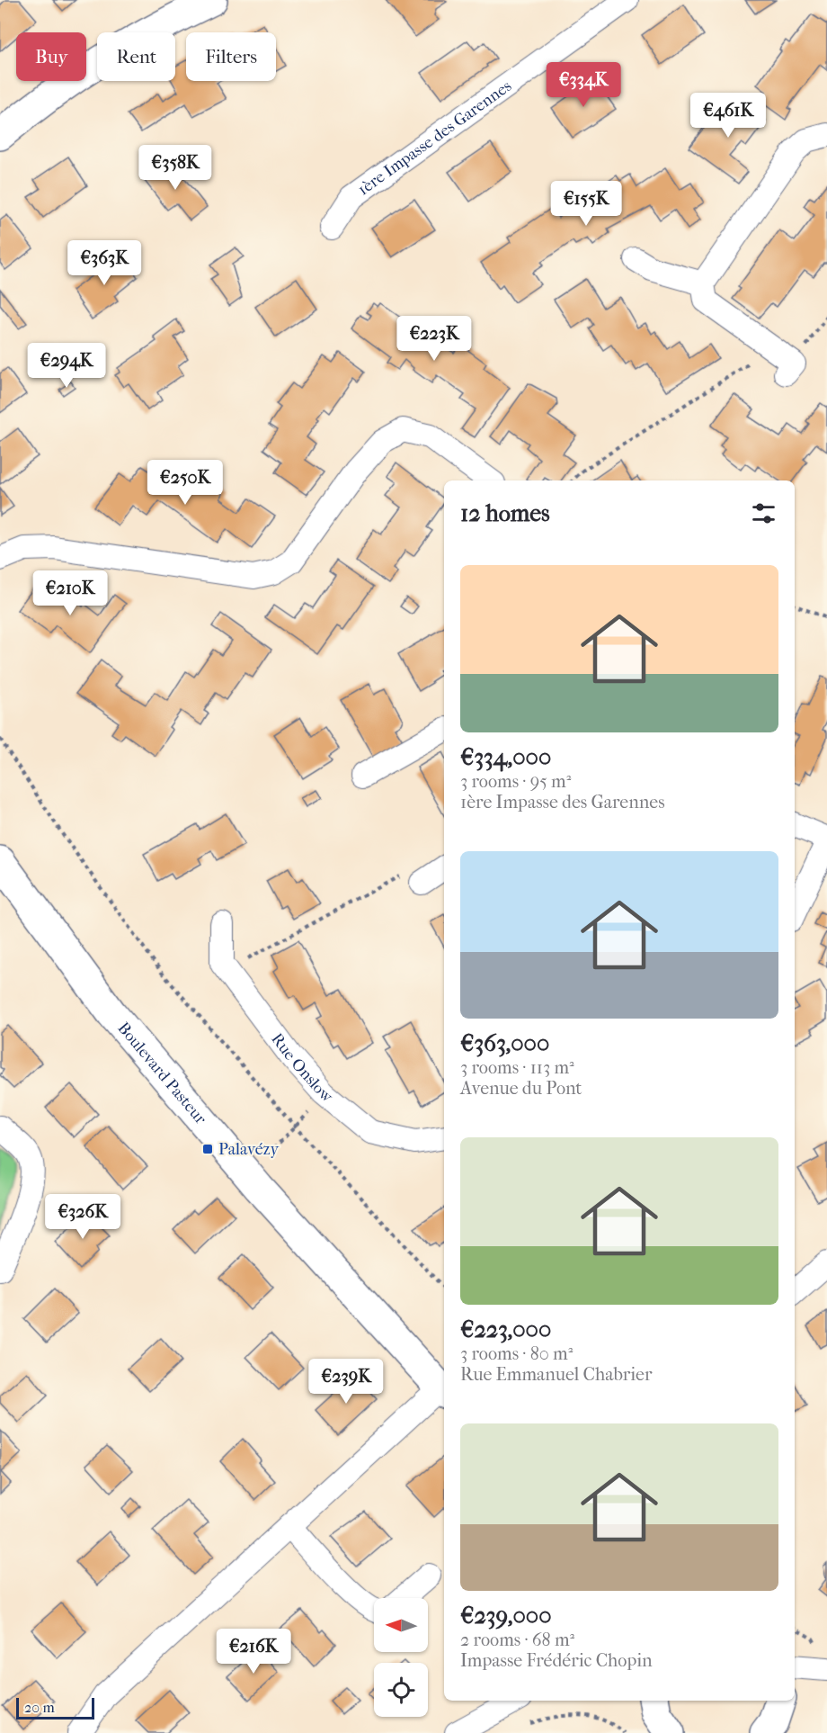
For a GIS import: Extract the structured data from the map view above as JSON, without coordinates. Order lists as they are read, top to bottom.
{
  "streets": {
    "main road": ["Boulevard Pasteur"],
    "street": ["1ère Impasse des Garennes", "Rue Onslow"]
  },
  "places": {
    "transit": ["Palavézy"]
  },
  "scale_bar": "20 m",
  "north": "left",
  "page": {
    "chip": ["Buy", "Rent", "Filters"],
    "price": [
      "€334K",
      "€461K",
      "€358K",
      "€155K",
      "€363K",
      "€223K",
      "€294K",
      "€250K",
      "€210K",
      "€326K",
      "€239K",
      "€216K"
    ],
    "heading": "12 homes",
    "list": [
      {
        "name": "€334,000",
        "note": "3 rooms · 95 m² · 1ère Impasse des Garennes"
      },
      {
        "name": "€363,000",
        "note": "3 rooms · 113 m² · Avenue du Pont"
      },
      {
        "name": "€223,000",
        "note": "3 rooms · 80 m² · Rue Emmanuel Chabrier"
      },
      {
        "name": "€239,000",
        "note": "2 rooms · 68 m² · Impasse Frédéric Chopin"
      }
    ],
    "scale": "20 m"
  }
}
